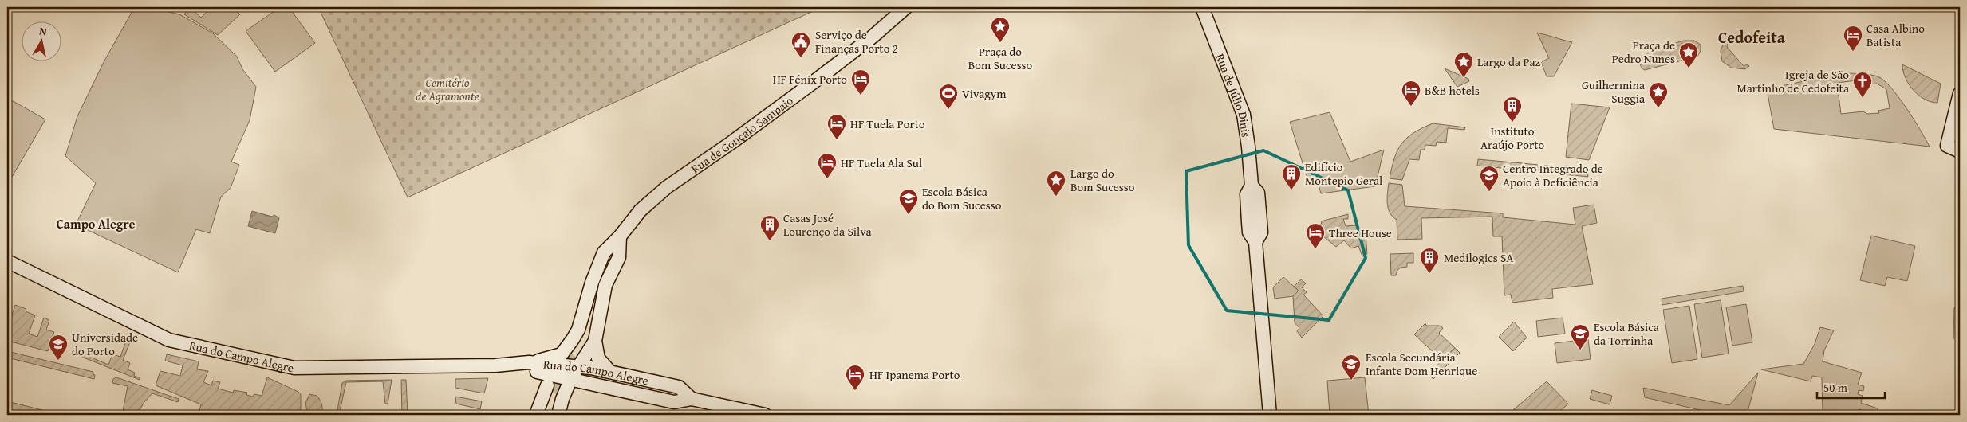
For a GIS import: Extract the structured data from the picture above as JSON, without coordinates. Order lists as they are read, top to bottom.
{
  "streets": {
    "main road": ["Rua de Júlio Dinis", "Rua de Gonçalo Sampaio", "Rua do Campo Alegre"]
  },
  "crossings": [
    ["Rua de Gonçalo Sampaio", "Rua do Campo Alegre"]
  ],
  "districts": ["Cedofeita", "Campo Alegre"],
  "parks": ["Cemitério de Agramonte"],
  "places": {
    "place": [
      "Praça do Bom Sucesso",
      "Praça de Pedro Nunes",
      "Largo da Paz",
      "Guilhermina Suggia",
      "Largo do Bom Sucesso"
    ],
    "hotel": [
      "Casa Albino Batista",
      "HF Fénix Porto",
      "B&B hotels",
      "HF Tuela Porto",
      "HF Tuela Ala Sul",
      "Three House",
      "HF Ipanema Porto"
    ],
    "public building": ["Serviço de Finanças Porto 2"],
    "church": ["Igreja de São Martinho de Cedofeita"],
    "sports": ["Vivagym"],
    "building": [
      "Instituto Araújo Porto",
      "Edifício Montepio Geral",
      "Casas José Lourenço da Silva",
      "Medilogics SA"
    ],
    "school or university": [
      "Centro Integrado de Apoio à Deficiência",
      "Escola Básica do Bom Sucesso",
      "Escola Básica da Torrinha",
      "Universidade do Porto",
      "Escola Secundária Infante Dom Henrique"
    ]
  },
  "scale_bar": "50 m",
  "north": "top"
}
